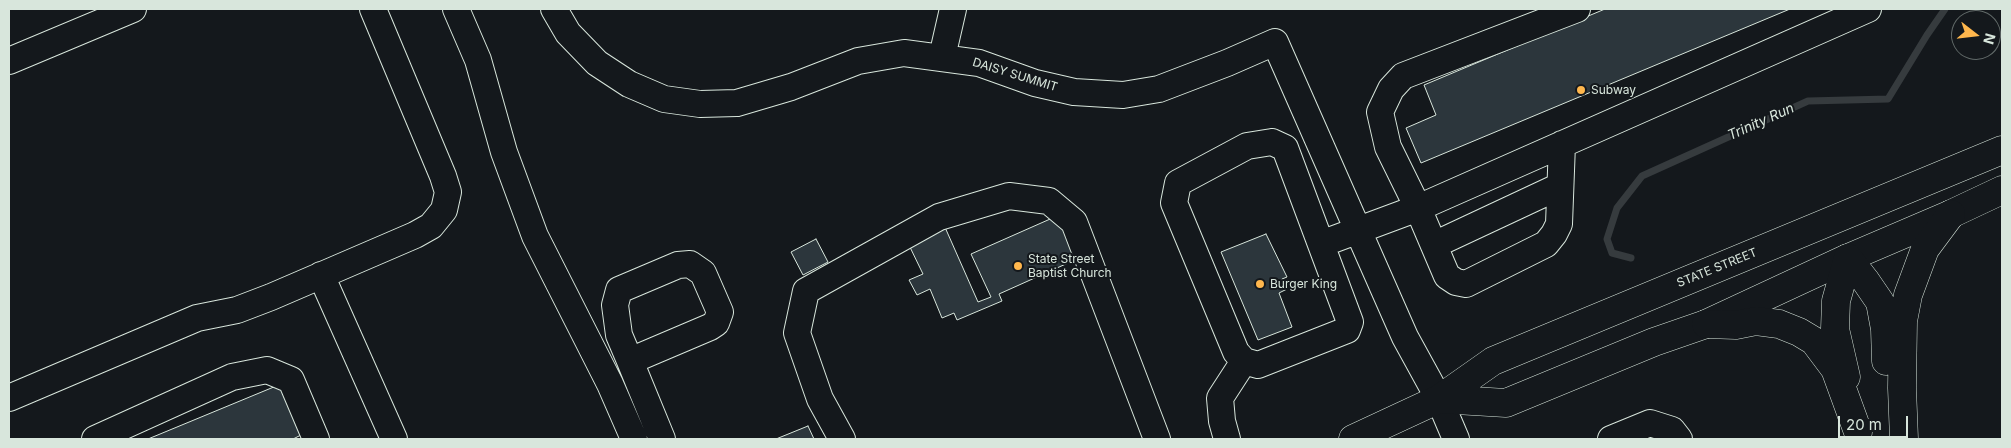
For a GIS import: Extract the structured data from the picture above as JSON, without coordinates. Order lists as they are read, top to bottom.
{
  "streets": {
    "main road": ["STATE STREET"],
    "street": ["DAISY SUMMIT"]
  },
  "water": ["Trinity Run"],
  "places": ["Subway", "State Street Baptist Church", "Burger King"],
  "scale_bar": "20 m",
  "north": "right"
}
